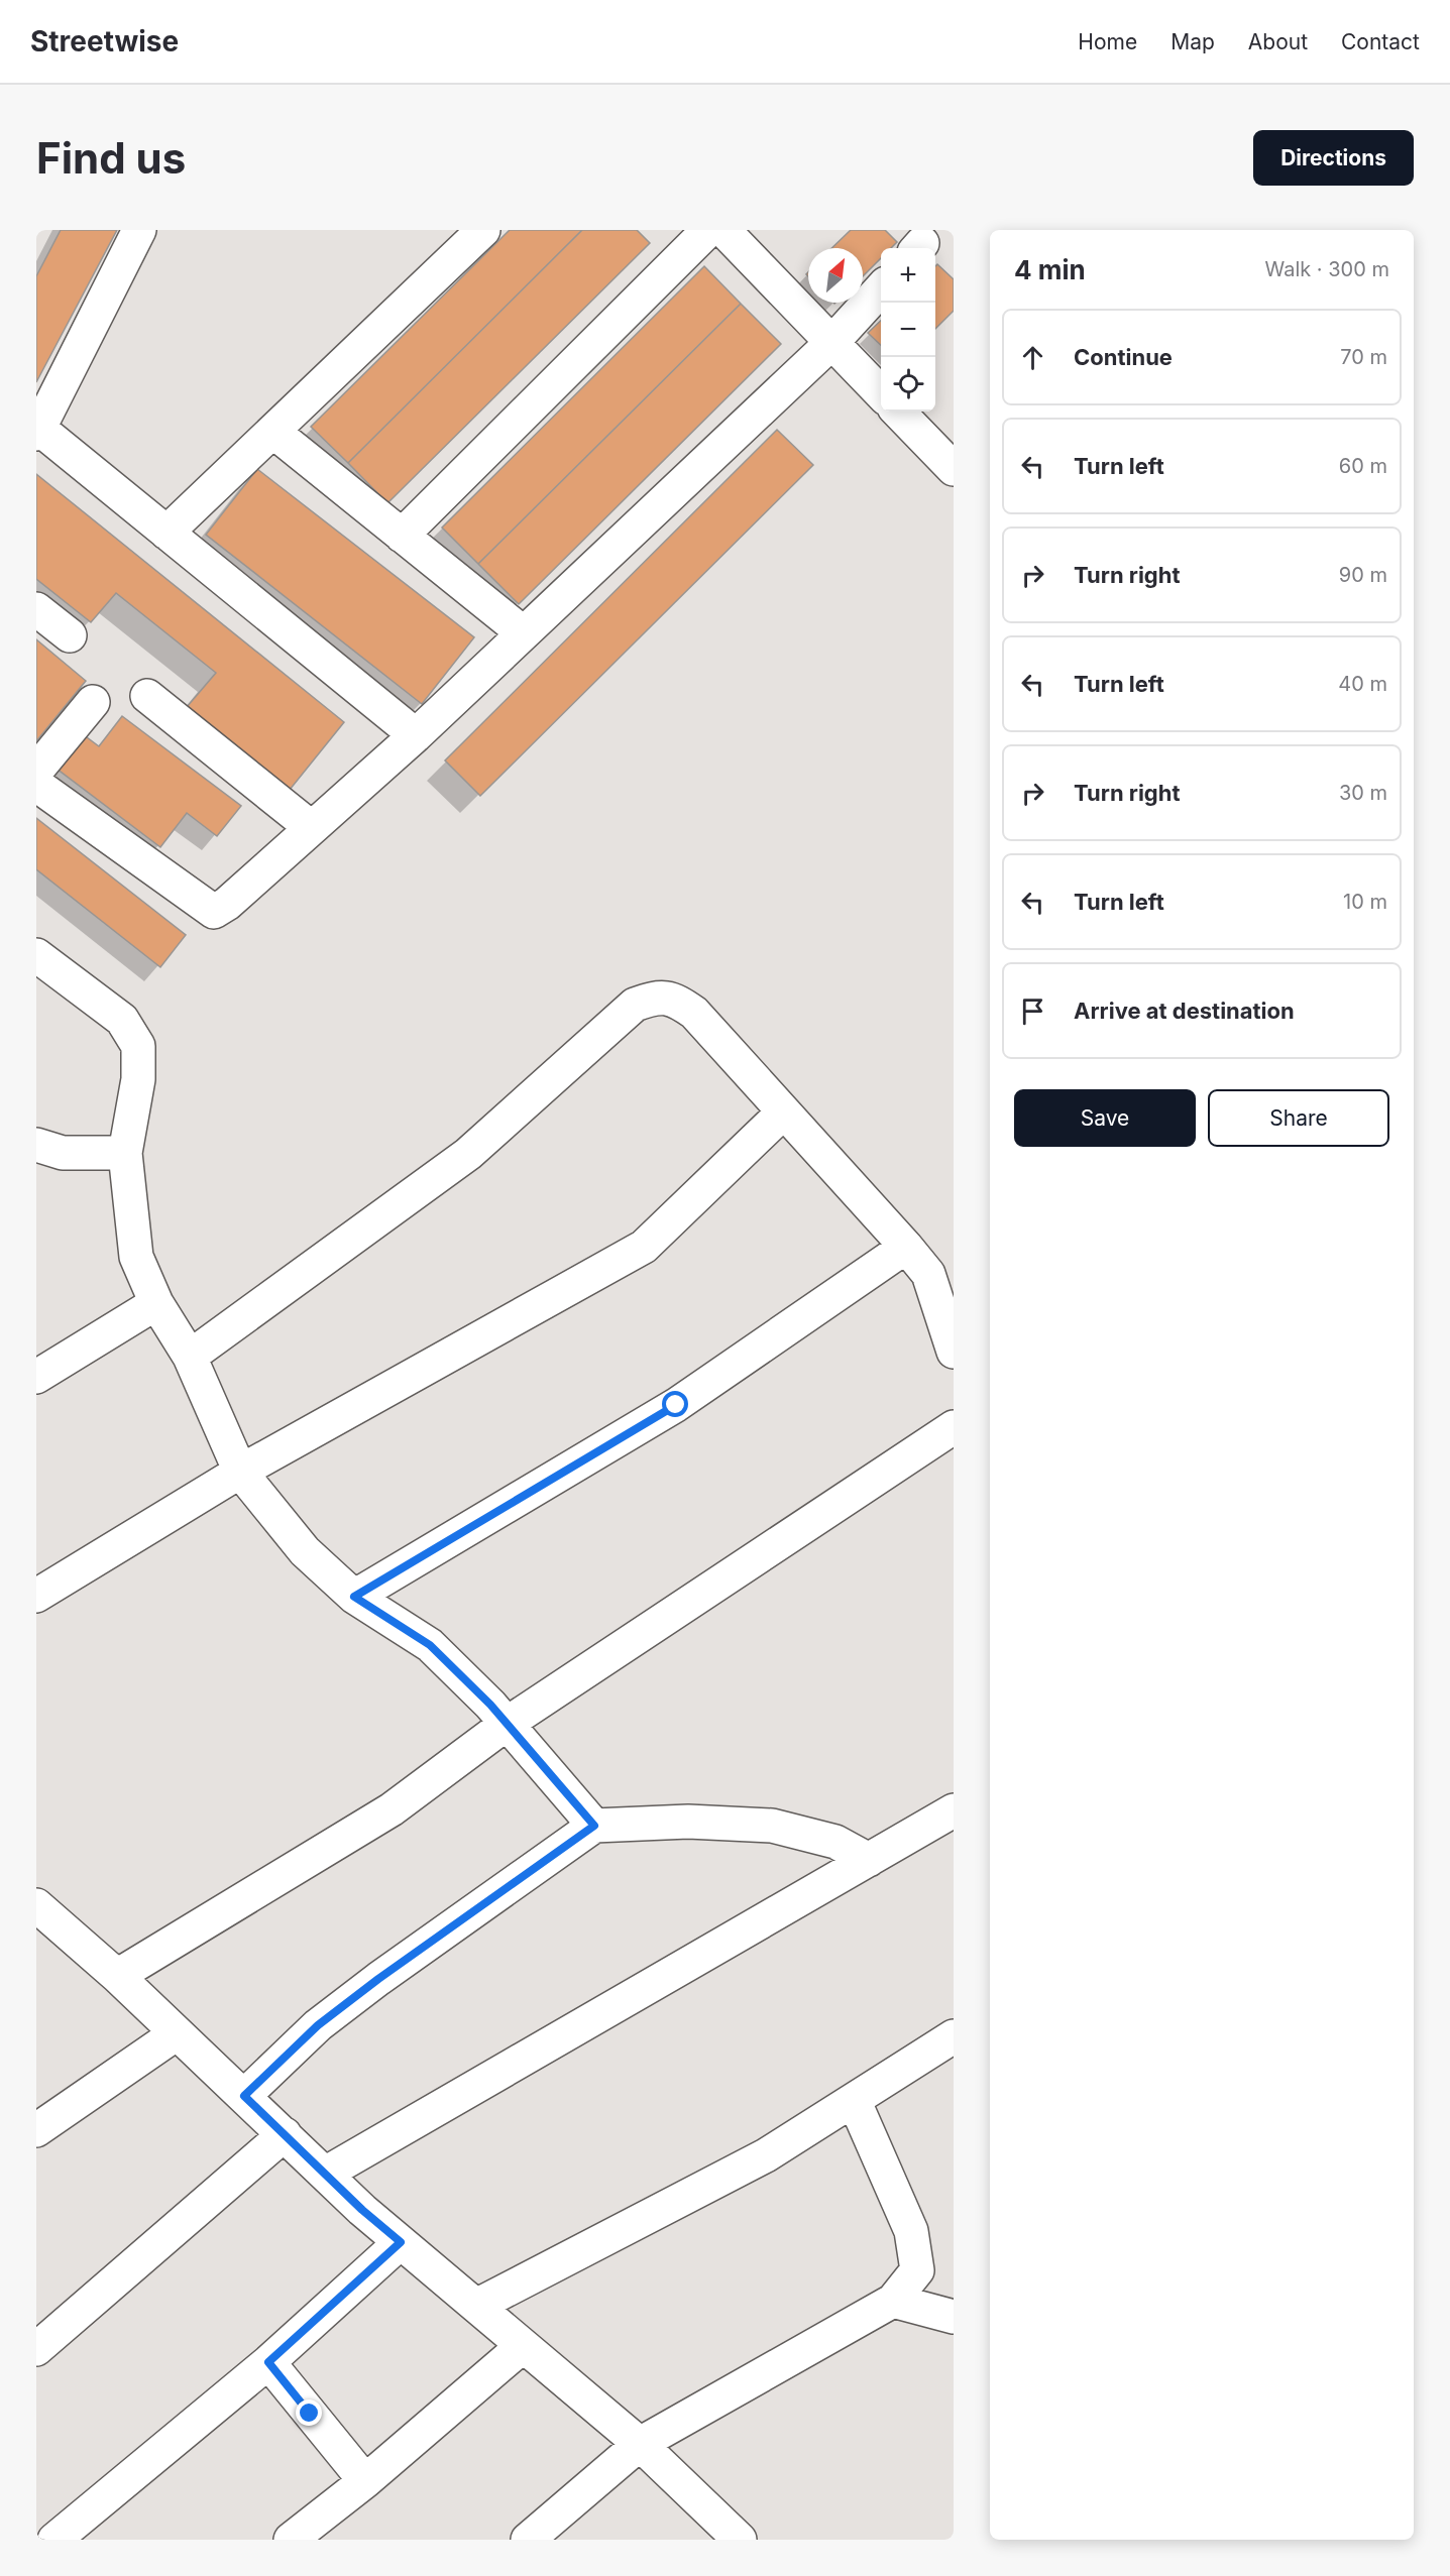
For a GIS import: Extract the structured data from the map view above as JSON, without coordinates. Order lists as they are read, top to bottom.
{
  "north": "top right",
  "page": {
    "header": "Streetwise",
    "nav": [
      "Home",
      "Map",
      "About",
      "Contact"
    ],
    "buttons": [
      "Directions",
      ["Save", "Share"]
    ],
    "title": "Find us",
    "heading": ["4 min", "Walk · 300 m"],
    "map_buttons": ["+", "−"],
    "list": [
      ["Continue", "70 m"],
      ["Turn left", "60 m"],
      ["Turn right", "90 m"],
      ["Turn left", "40 m"],
      ["Turn right", "30 m"],
      ["Turn left", "10 m"],
      "Arrive at destination"
    ]
  }
}
